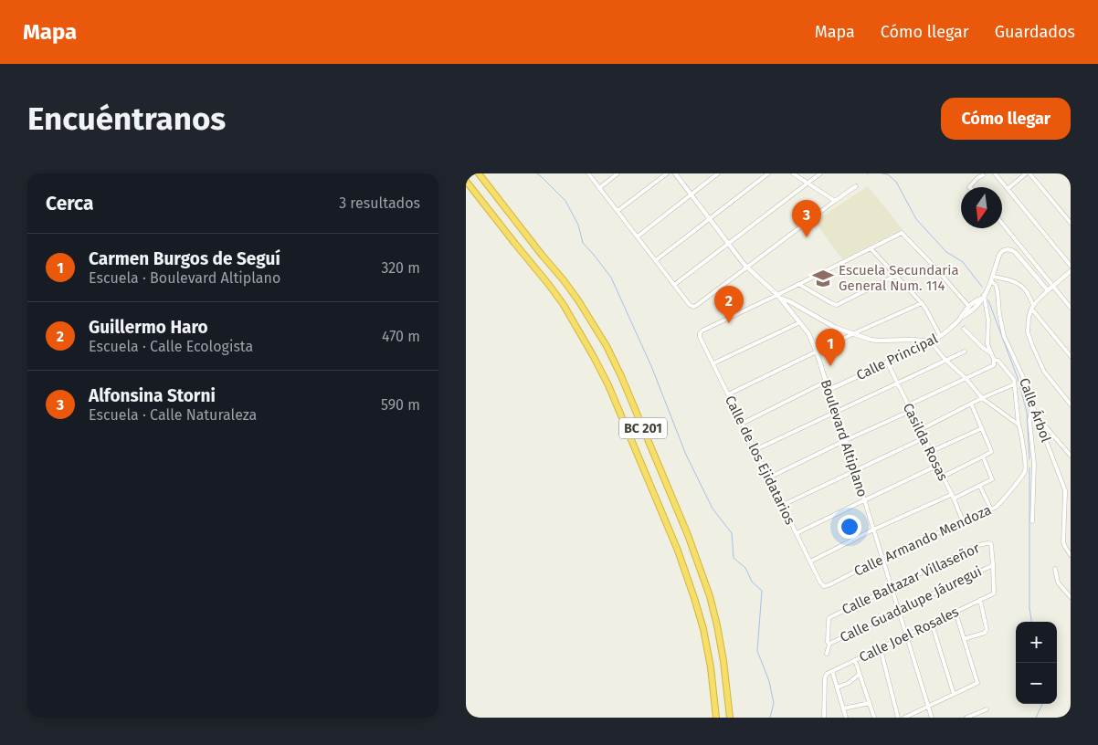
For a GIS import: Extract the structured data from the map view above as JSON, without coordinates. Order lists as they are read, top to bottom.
{
  "streets": {
    "highway": ["BC 201"],
    "street": [
      "Calle Principal",
      "Calle Árbol",
      "Boulevard Altiplano",
      "Casilda Rosas",
      "Calle de los Ejidatarios",
      "Calle Armando Mendoza",
      "Calle Baltazar Villaseñor",
      "Calle Guadalupe Jáuregui",
      "Calle Joel Rosales"
    ]
  },
  "crossings": [
    ["Calle Principal", "Calle Árbol"],
    ["Calle Principal", "Boulevard Altiplano"],
    ["Calle Principal", "Casilda Rosas"],
    ["Boulevard Altiplano", "Calle de los Ejidatarios"],
    ["Boulevard Altiplano", "Calle Armando Mendoza"],
    ["Boulevard Altiplano", "Calle Baltazar Villaseñor"],
    ["Boulevard Altiplano", "Calle Guadalupe Jáuregui"],
    ["Boulevard Altiplano", "Calle Joel Rosales"],
    ["Casilda Rosas", "Calle Armando Mendoza"],
    ["Calle de los Ejidatarios", "Calle Armando Mendoza"],
    ["Calle Baltazar Villaseñor", "Calle Guadalupe Jáuregui"],
    ["Calle Baltazar Villaseñor", "Calle Joel Rosales"],
    ["Calle Guadalupe Jáuregui", "Calle Joel Rosales"]
  ],
  "places": {
    "school or university": ["Escuela Secundaria General Num. 114"]
  },
  "north": "bottom",
  "page": {
    "header": "Mapa",
    "nav": ["Mapa", "Cómo llegar", "Guardados"],
    "buttons": "Cómo llegar",
    "title": "Encuéntranos",
    "heading": ["Cerca", "3 resultados"],
    "pins": ["3", "2", "1"],
    "list": [
      {
        "mark": "1",
        "name": "Carmen Burgos de Seguí",
        "note": "Escuela · Boulevard Altiplano",
        "value": "320 m"
      },
      {
        "mark": "2",
        "name": "Guillermo Haro",
        "note": "Escuela · Calle Ecologista",
        "value": "470 m"
      },
      {
        "mark": "3",
        "name": "Alfonsina Storni",
        "note": "Escuela · Calle Naturaleza",
        "value": "590 m"
      }
    ],
    "map_buttons": ["+", "−"]
  }
}
